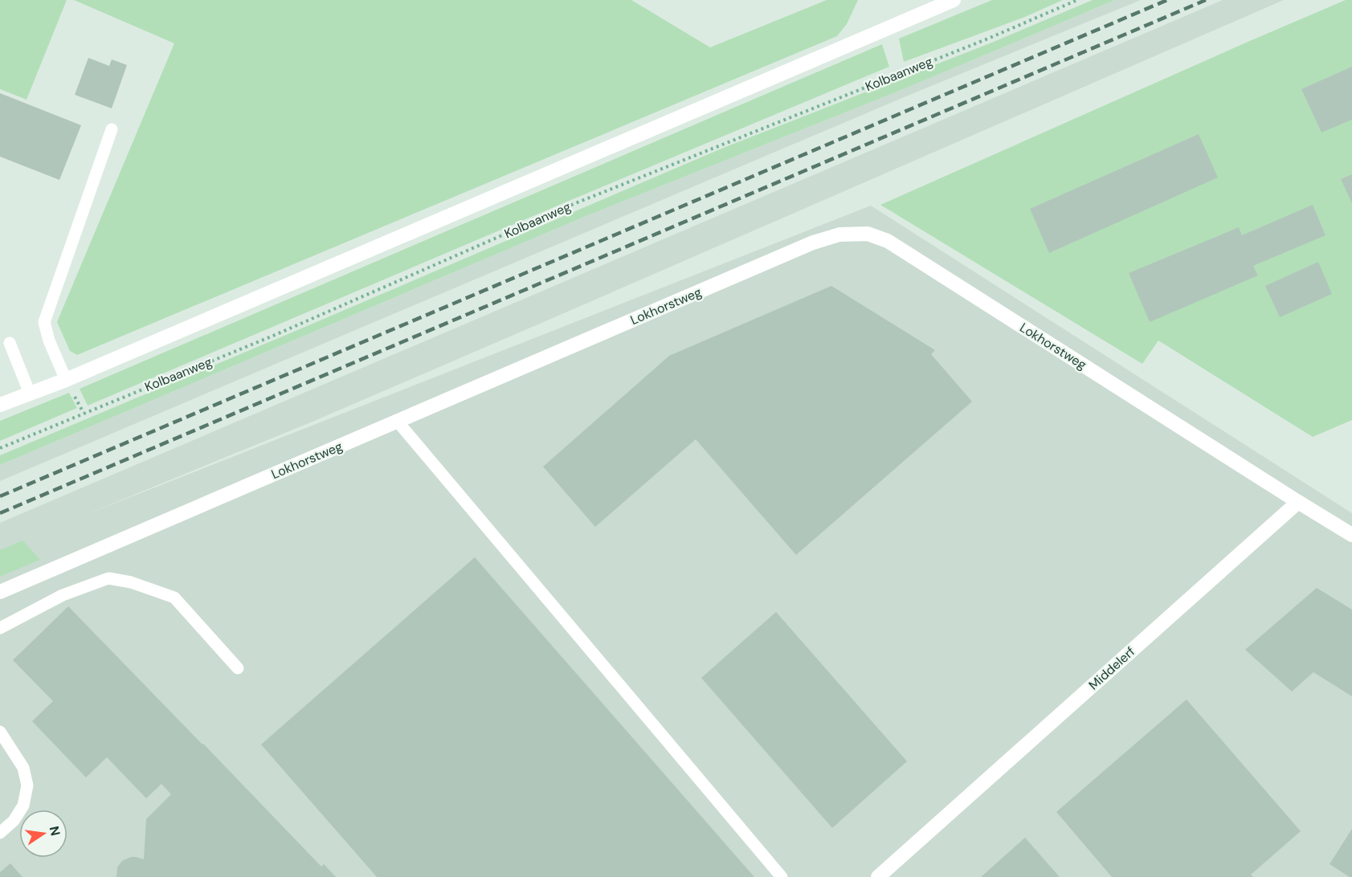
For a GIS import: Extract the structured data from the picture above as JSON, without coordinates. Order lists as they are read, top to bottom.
{
  "streets": {
    "street": ["Lokhorstweg", "Middelerf"],
    "path": ["Kolbaanweg"]
  },
  "crossings": [
    ["Lokhorstweg", "Middelerf"]
  ],
  "north": "right"
}
